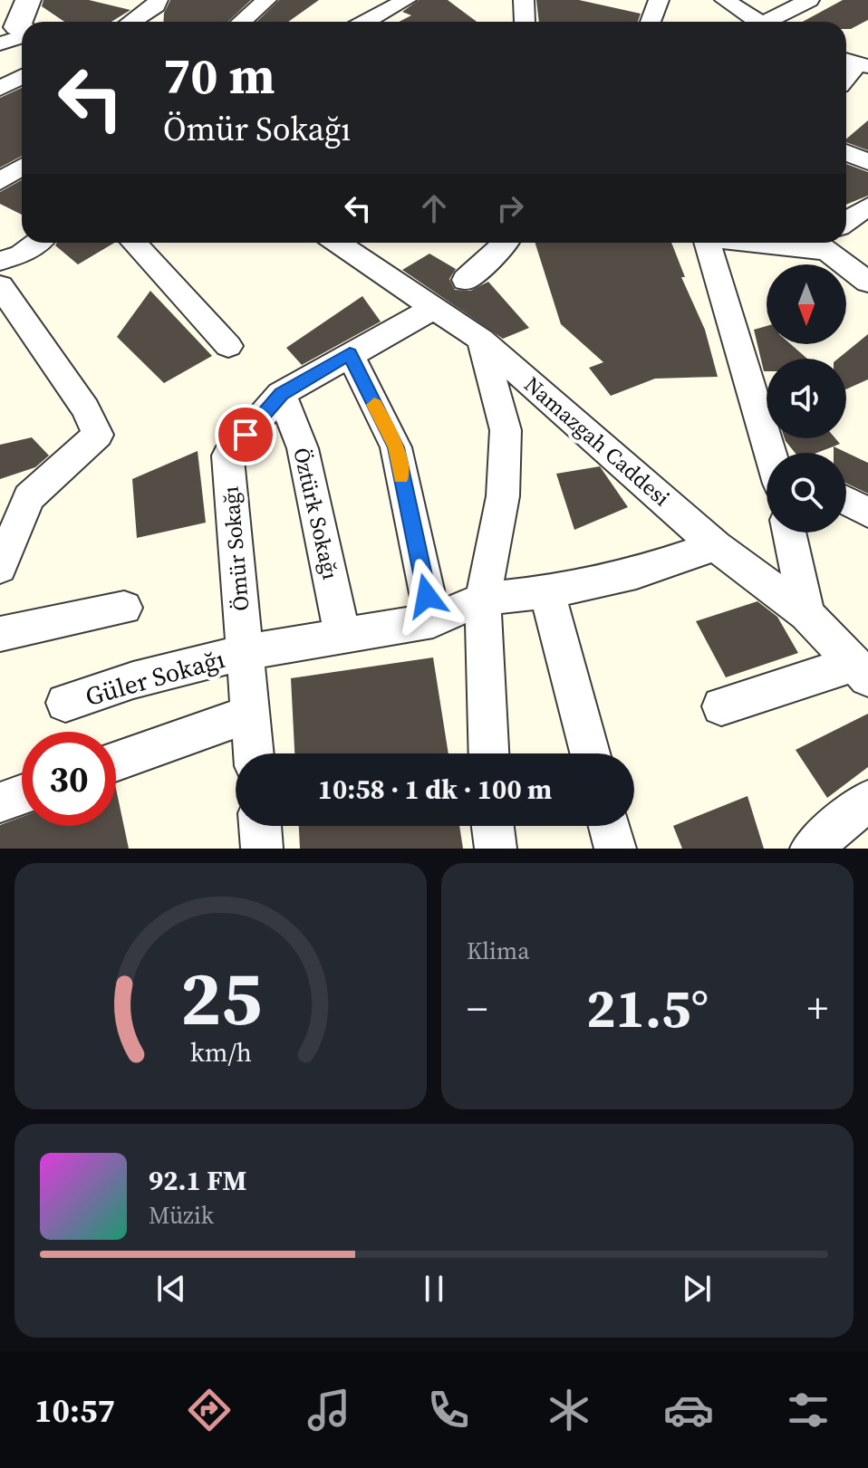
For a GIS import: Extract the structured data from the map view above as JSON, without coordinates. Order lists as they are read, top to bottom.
{
  "streets": {
    "street": [
      "Namazgah Caddesi",
      "Öztürk Sokağı",
      "Ömür Sokağı",
      "Güler Sokağı"
    ]
  },
  "crossings": [
    ["Namazgah Caddesi", "Ömür Sokağı"],
    ["Namazgah Caddesi", "Güler Sokağı"],
    ["Öztürk Sokağı", "Ömür Sokağı"],
    ["Öztürk Sokağı", "Güler Sokağı"],
    ["Ömür Sokağı", "Güler Sokağı"]
  ],
  "north": "bottom",
  "page": {
    "turn": ["70 m", "Ömür Sokağı"],
    "limit": "30",
    "trip": "10:58 · 1 dk · 100 m",
    "tile": "Klima",
    "heat": ["−", "21.5°", "+"],
    "song": ["92.1 FM", "Müzik"],
    "tabs": "10:57",
    "gauge": ["25", "km/h"]
  }
}
